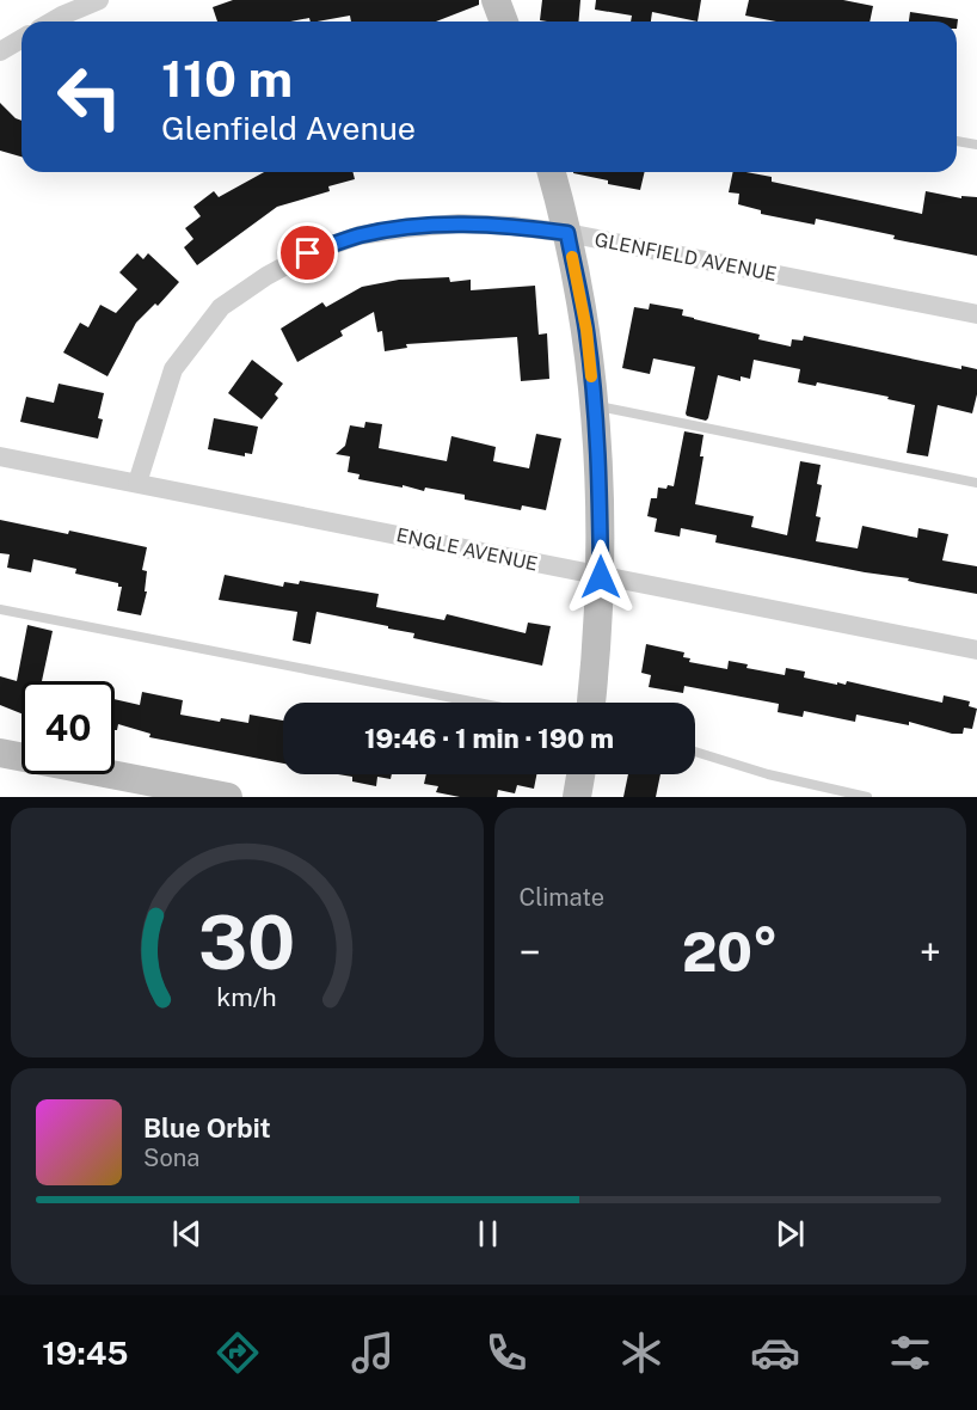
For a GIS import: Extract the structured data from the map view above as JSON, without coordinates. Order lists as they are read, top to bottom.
{
  "streets": {
    "street": ["GLENFIELD AVENUE", "ENGLE AVENUE"]
  },
  "crossings": [
    ["GLENFIELD AVENUE", "ENGLE AVENUE"]
  ],
  "page": {
    "turn": ["110 m", "Glenfield Avenue"],
    "limit": "40",
    "trip": "19:46 · 1 min · 190 m",
    "tile": "Climate",
    "heat": ["−", "20°", "+"],
    "song": ["Blue Orbit", "Sona"],
    "tabs": "19:45",
    "gauge": ["30", "km/h"]
  }
}
